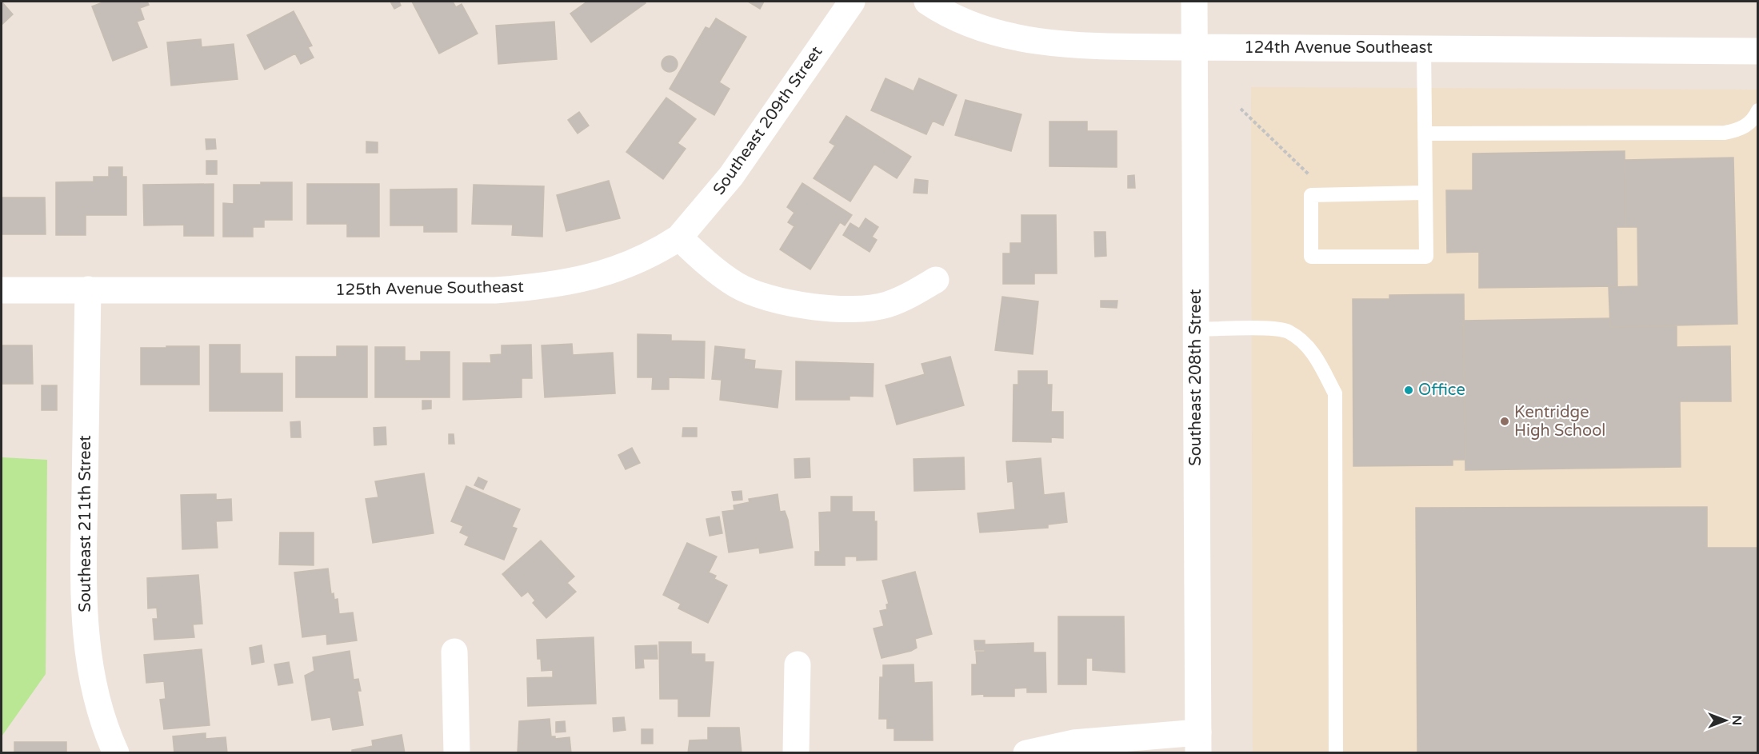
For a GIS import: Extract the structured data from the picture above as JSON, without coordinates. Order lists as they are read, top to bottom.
{
  "streets": {
    "street": [
      "124th Avenue Southeast",
      "Southeast 209th Street",
      "125th Avenue Southeast",
      "Southeast 208th Street",
      "Southeast 211th Street"
    ]
  },
  "crossings": [
    ["124th Avenue Southeast", "Southeast 208th Street"],
    ["Southeast 209th Street", "125th Avenue Southeast"],
    ["125th Avenue Southeast", "Southeast 211th Street"]
  ],
  "places": ["Office", "Kentridge High School"],
  "north": "right"
}
